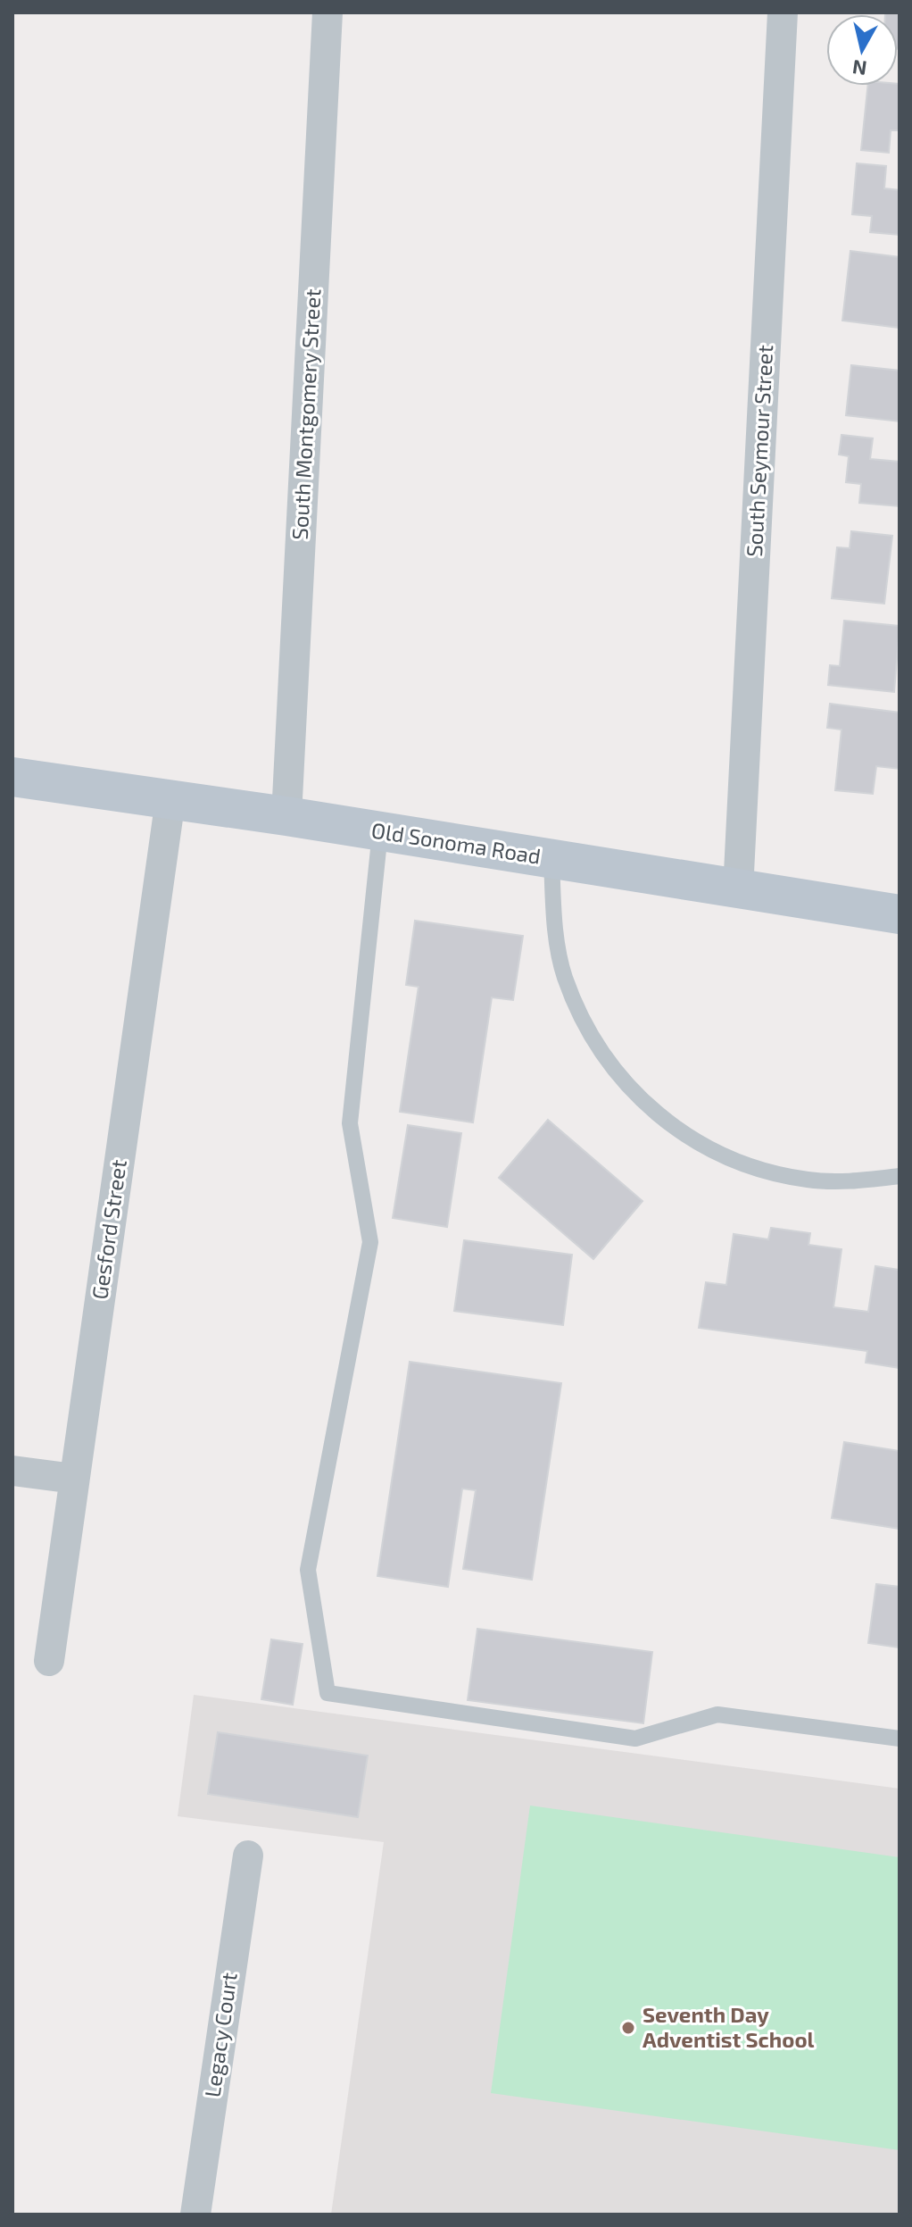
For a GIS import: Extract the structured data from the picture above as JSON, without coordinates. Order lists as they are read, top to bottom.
{
  "streets": {
    "main road": ["Old Sonoma Road"],
    "street": [
      "South Montgomery Street",
      "South Seymour Street",
      "Gesford Street",
      "Legacy Court"
    ]
  },
  "crossings": [
    ["South Montgomery Street", "Old Sonoma Road"],
    ["South Seymour Street", "Old Sonoma Road"],
    ["Old Sonoma Road", "Gesford Street"]
  ],
  "places": ["Seventh Day Adventist School"],
  "north": "bottom"
}
